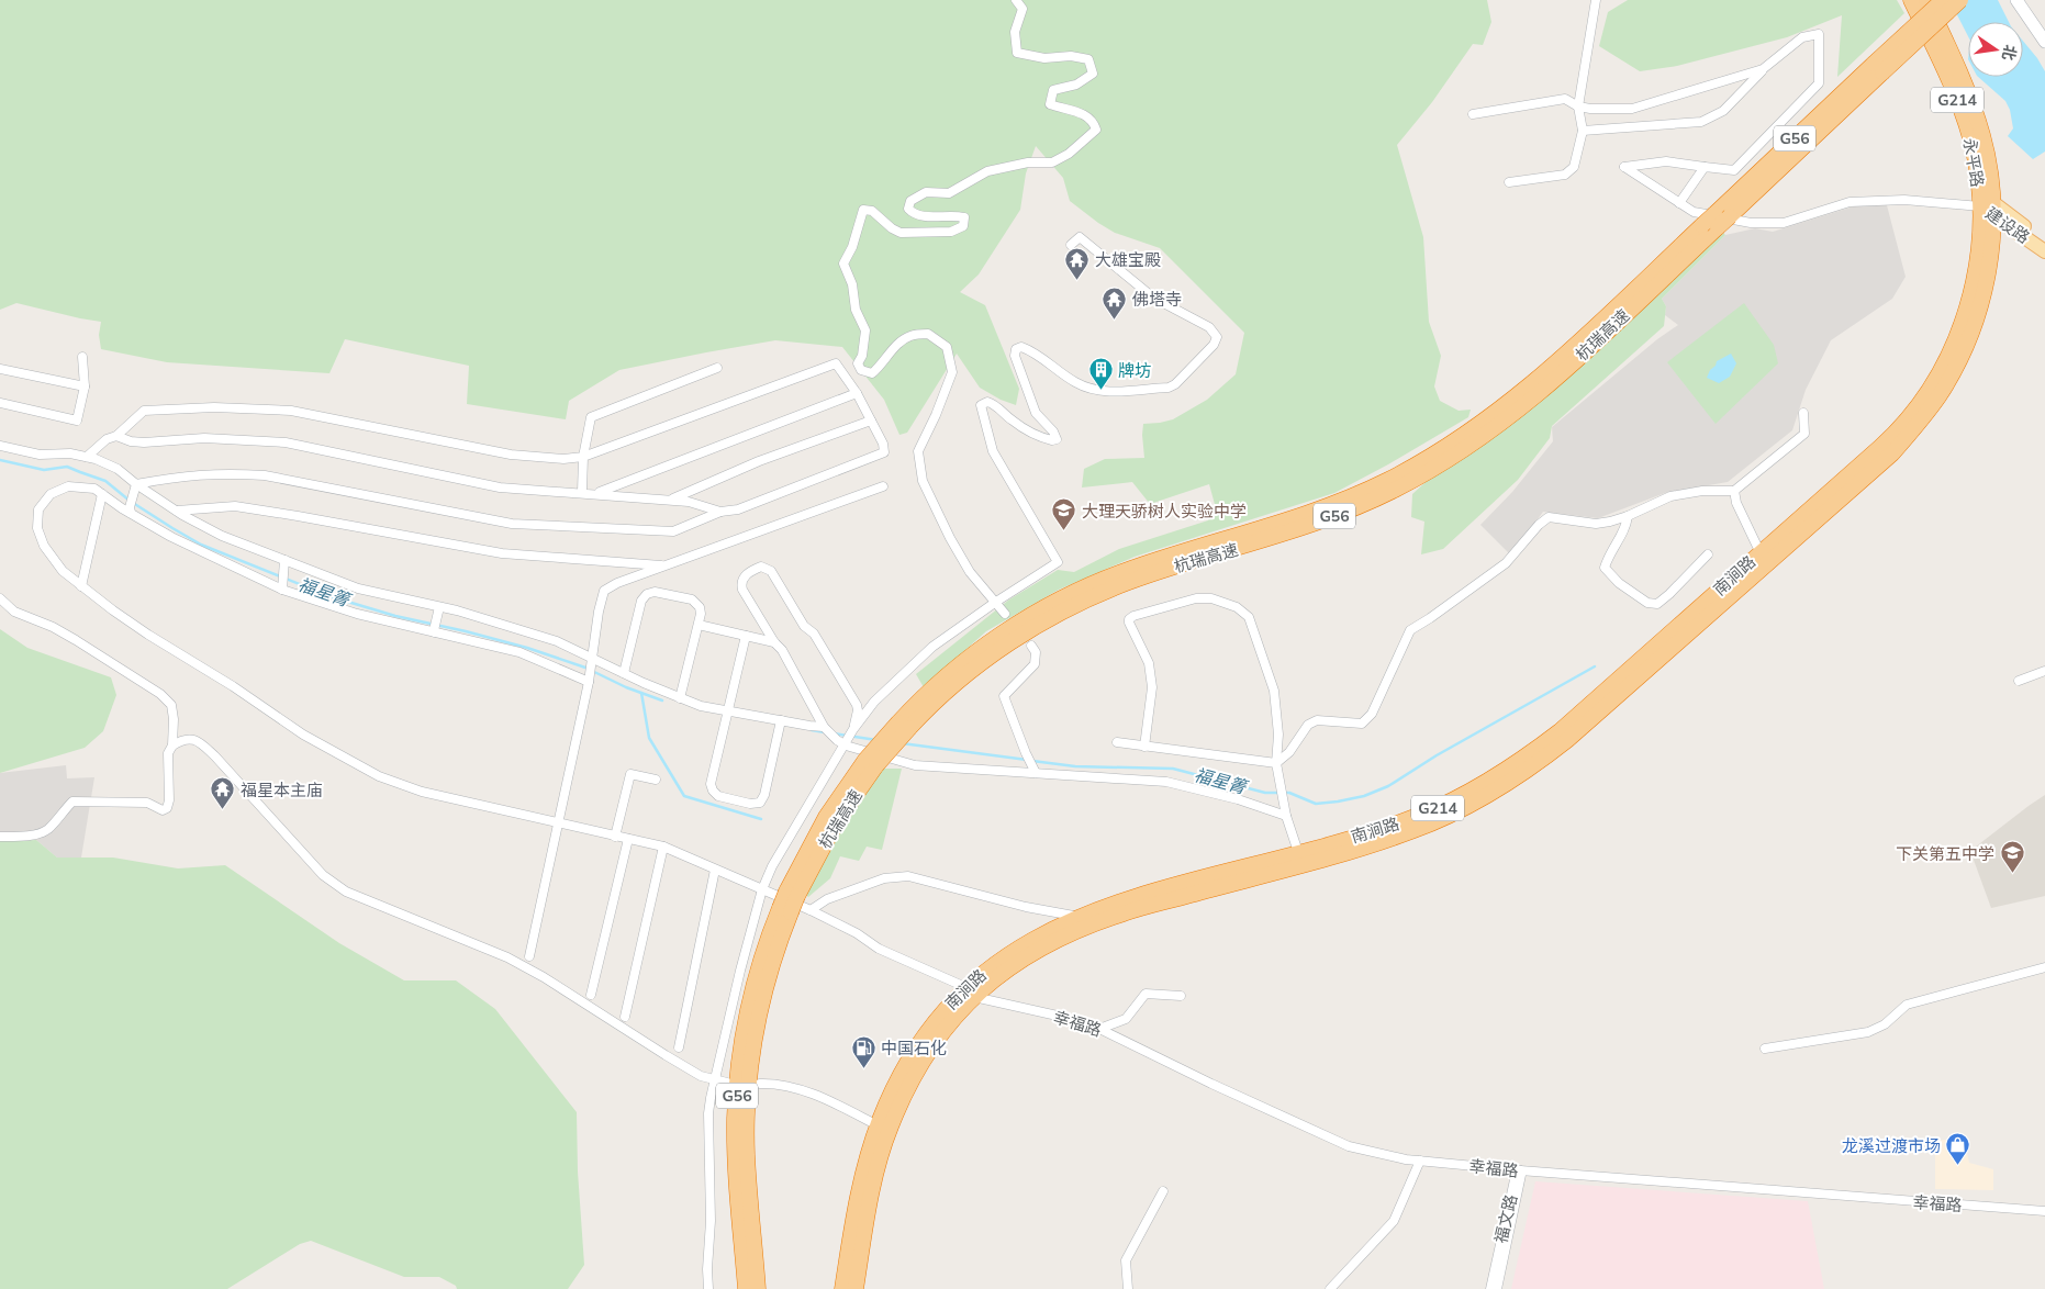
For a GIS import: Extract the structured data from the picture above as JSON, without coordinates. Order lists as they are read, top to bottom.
{
  "streets": {
    "highway": [
      "G214",
      "G56",
      "永平路",
      "杭瑞高速",
      "南涧路"
    ],
    "main road": ["建设路"],
    "street": ["幸福路", "福文路"]
  },
  "crossings": [
    ["永平路", "建设路"],
    ["永平路", "南涧路"],
    ["建设路", "南涧路"],
    ["南涧路", "幸福路"],
    ["幸福路", "福文路"]
  ],
  "water": ["福星箐"],
  "places": {
    "temple": ["大雄宝殿", "佛塔寺", "福星本主庙"],
    "building": ["牌坊"],
    "school or university": ["大理天骄树人实验中学", "下关第五中学"],
    "fuel station": ["中国石化"],
    "shop": ["龙溪过渡市场"]
  },
  "north": "right"
}
